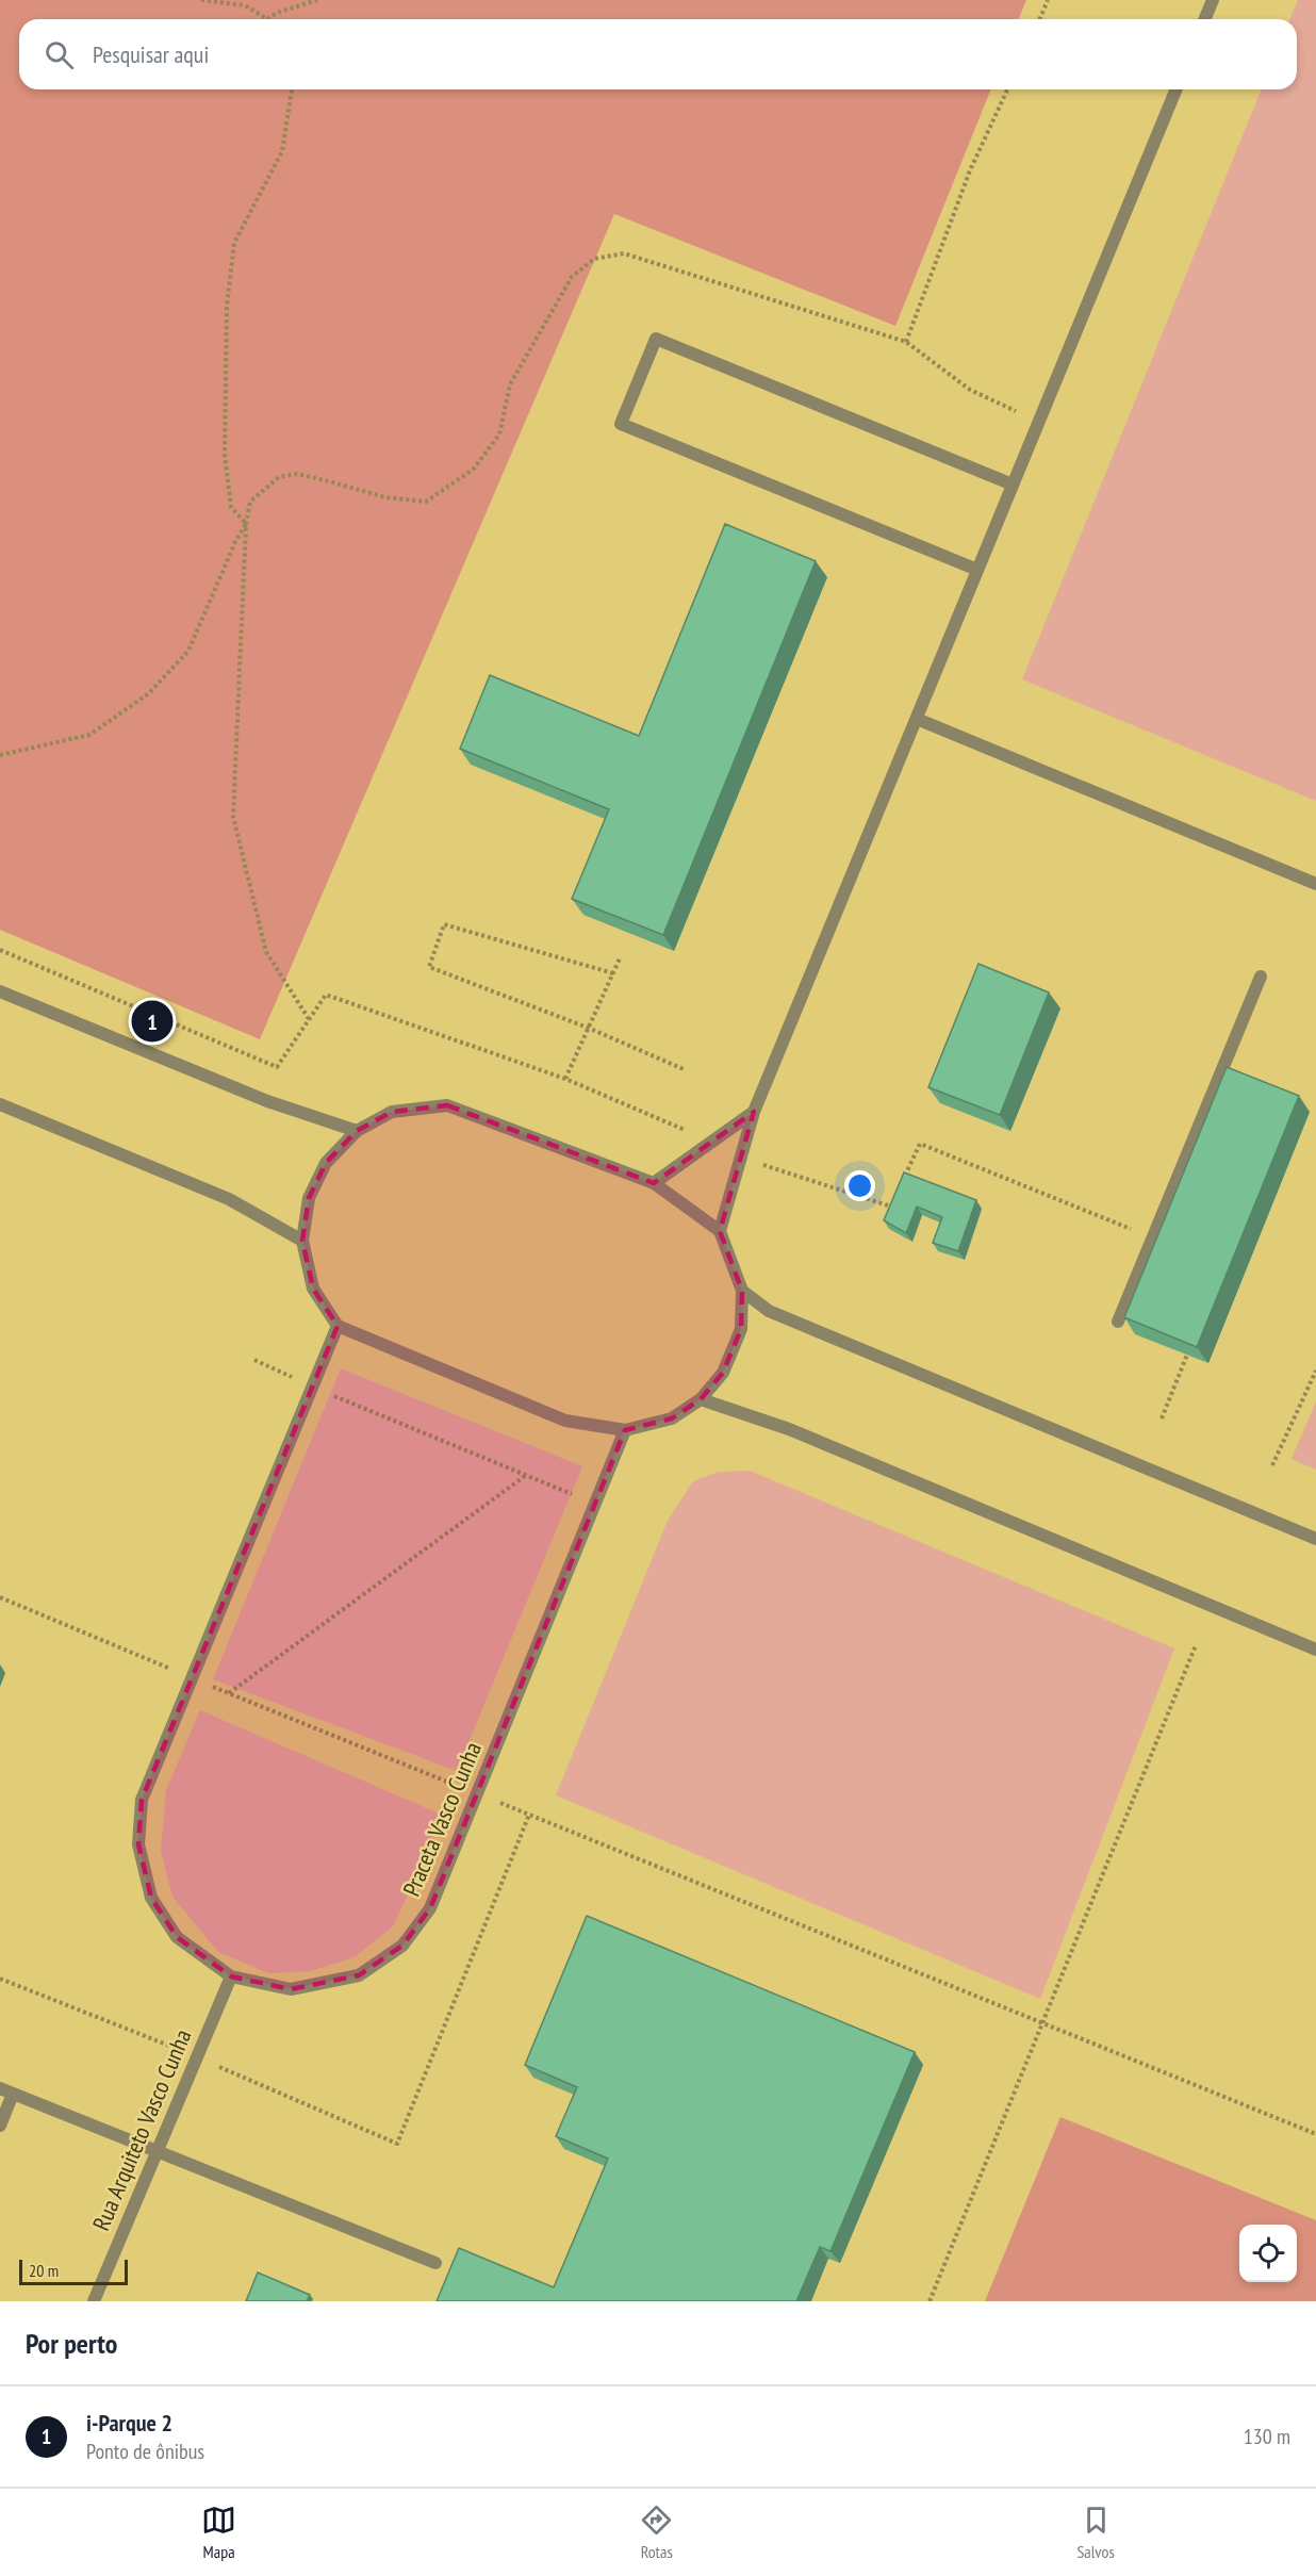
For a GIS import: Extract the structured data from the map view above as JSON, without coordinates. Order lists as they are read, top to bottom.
{
  "streets": {
    "street": ["Praceta Vasco Cunha", "Rua Arquiteto Vasco Cunha"]
  },
  "crossings": [
    ["Praceta Vasco Cunha", "Rua Arquiteto Vasco Cunha"]
  ],
  "scale_bar": "20 m",
  "page": {
    "search": "Pesquisar aqui",
    "pins": "1",
    "scale": "20 m",
    "heading": "Por perto",
    "list": [
      {
        "mark": "1",
        "name": "i-Parque 2",
        "note": "Ponto de ônibus",
        "value": "130 m"
      }
    ],
    "nav": ["Mapa", "Rotas", "Salvos"]
  }
}
